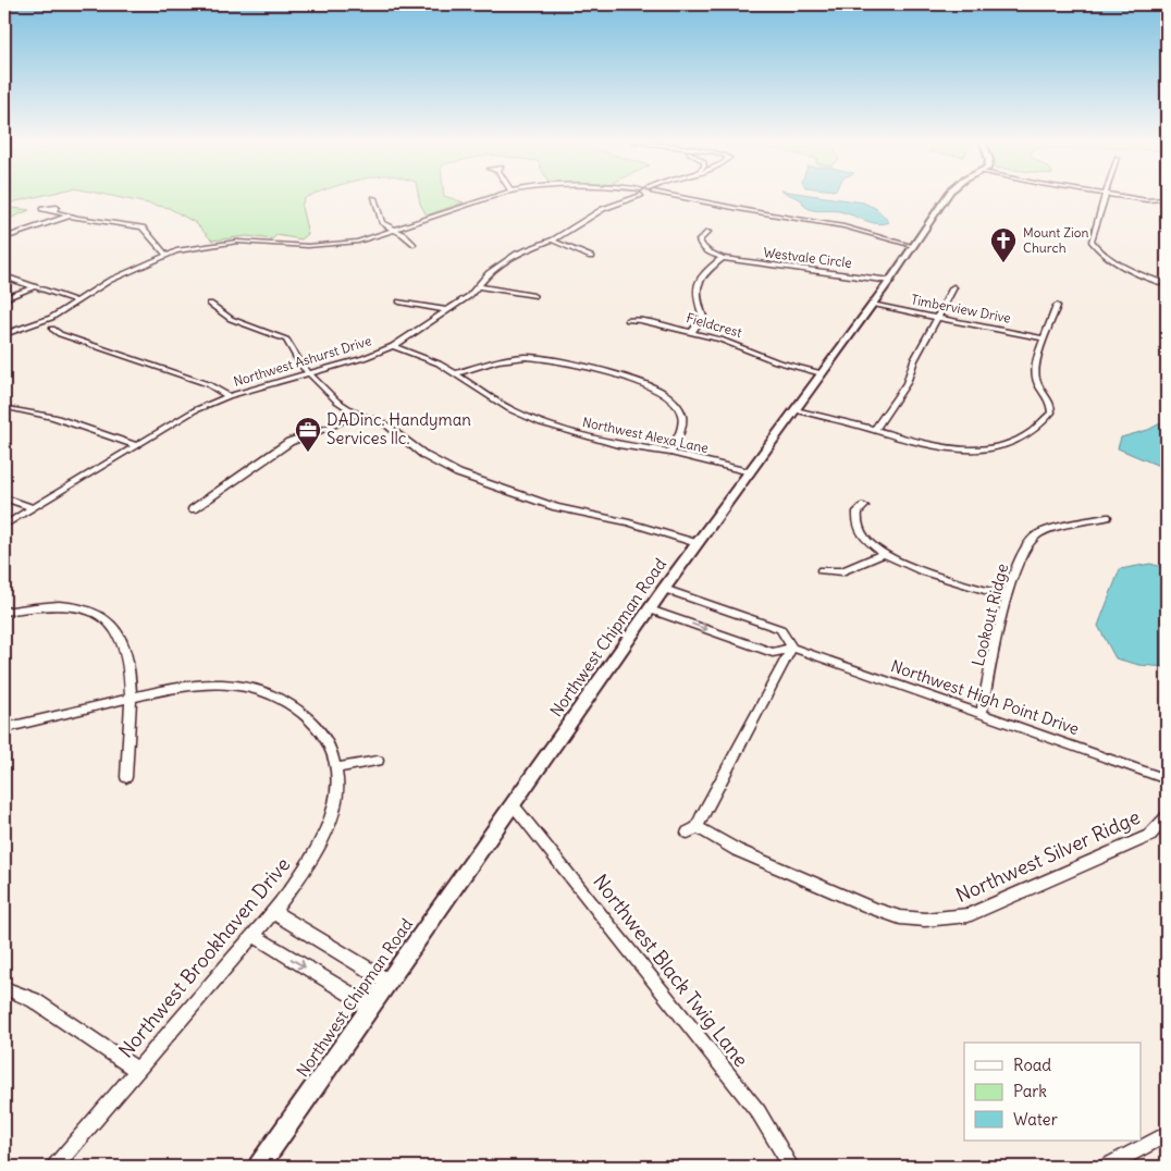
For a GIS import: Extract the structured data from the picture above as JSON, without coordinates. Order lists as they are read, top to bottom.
{
  "streets": {
    "main road": ["Northwest Chipman Road"],
    "street": [
      "Westvale Circle",
      "Timberview Drive",
      "Fieldcrest",
      "Northwest Ashurst Drive",
      "Northwest Alexa Lane",
      "Lookout Ridge",
      "Northwest High Point Drive",
      "Northwest Silver Ridge",
      "Northwest Brookhaven Drive",
      "Northwest Black Twig Lane"
    ]
  },
  "crossings": [
    ["Westvale Circle", "Northwest Chipman Road"],
    ["Timberview Drive", "Northwest Chipman Road"],
    ["Fieldcrest", "Northwest Chipman Road"],
    ["Northwest Ashurst Drive", "Northwest Alexa Lane"],
    ["Northwest Alexa Lane", "Northwest Chipman Road"],
    ["Lookout Ridge", "Northwest High Point Drive"],
    ["Northwest Chipman Road", "Northwest High Point Drive"],
    ["Northwest Chipman Road", "Northwest Black Twig Lane"],
    ["Northwest High Point Drive", "Northwest Silver Ridge"]
  ],
  "places": {
    "church": ["Mount Zion Church"],
    "office": ["DADinc. Handyman Services llc."]
  },
  "legend": ["Road", "Park", "Water"]
}
